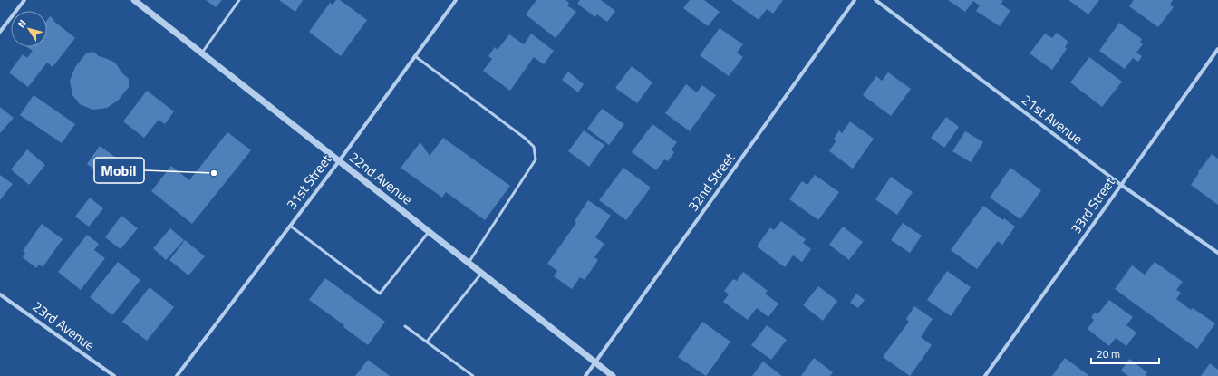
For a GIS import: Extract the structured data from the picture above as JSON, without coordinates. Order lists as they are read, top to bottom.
{
  "streets": {
    "street": [
      "21st Avenue",
      "22nd Avenue",
      "31st Street",
      "32nd Street",
      "33rd Street",
      "23rd Avenue"
    ]
  },
  "crossings": [
    ["21st Avenue", "33rd Street"],
    ["22nd Avenue", "31st Street"],
    ["22nd Avenue", "32nd Street"]
  ],
  "places": ["Mobil"],
  "scale_bar": "20 m",
  "north": "top left"
}
